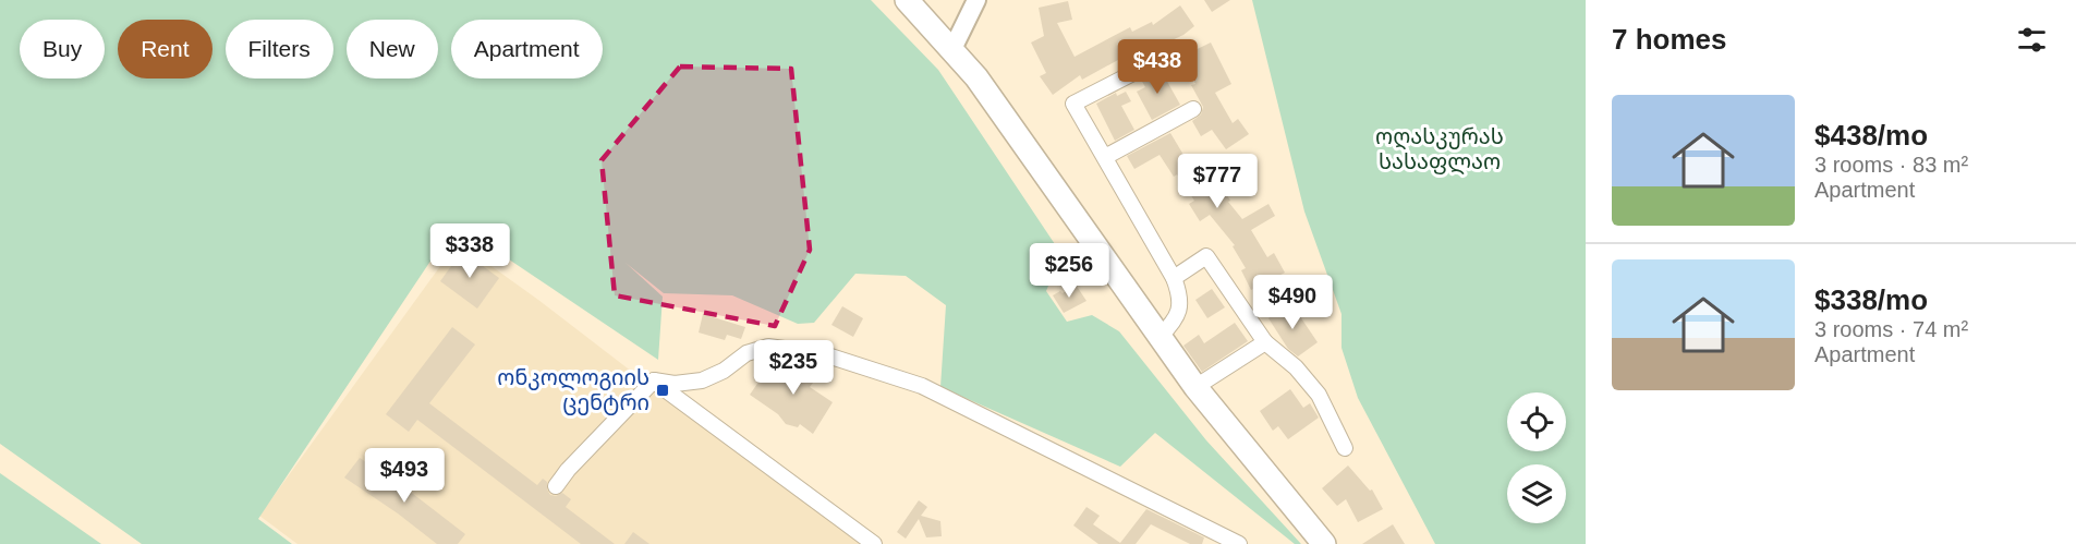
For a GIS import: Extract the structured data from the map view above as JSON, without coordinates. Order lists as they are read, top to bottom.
{
  "parks": ["ოღასკურას სასაფლაო"],
  "places": {
    "transit": ["ონკოლოგიის ცენტრი"]
  },
  "page": {
    "heading": "7 homes",
    "chip": [
      "Buy",
      "Rent",
      "Filters",
      "New",
      "Apartment"
    ],
    "price": [
      "$438",
      "$777",
      "$338",
      "$256",
      "$490",
      "$235",
      "$493"
    ],
    "list": [
      {
        "name": "$438/mo",
        "note": "3 rooms · 83 m² · Apartment"
      },
      {
        "name": "$338/mo",
        "note": "3 rooms · 74 m² · Apartment"
      }
    ]
  }
}
